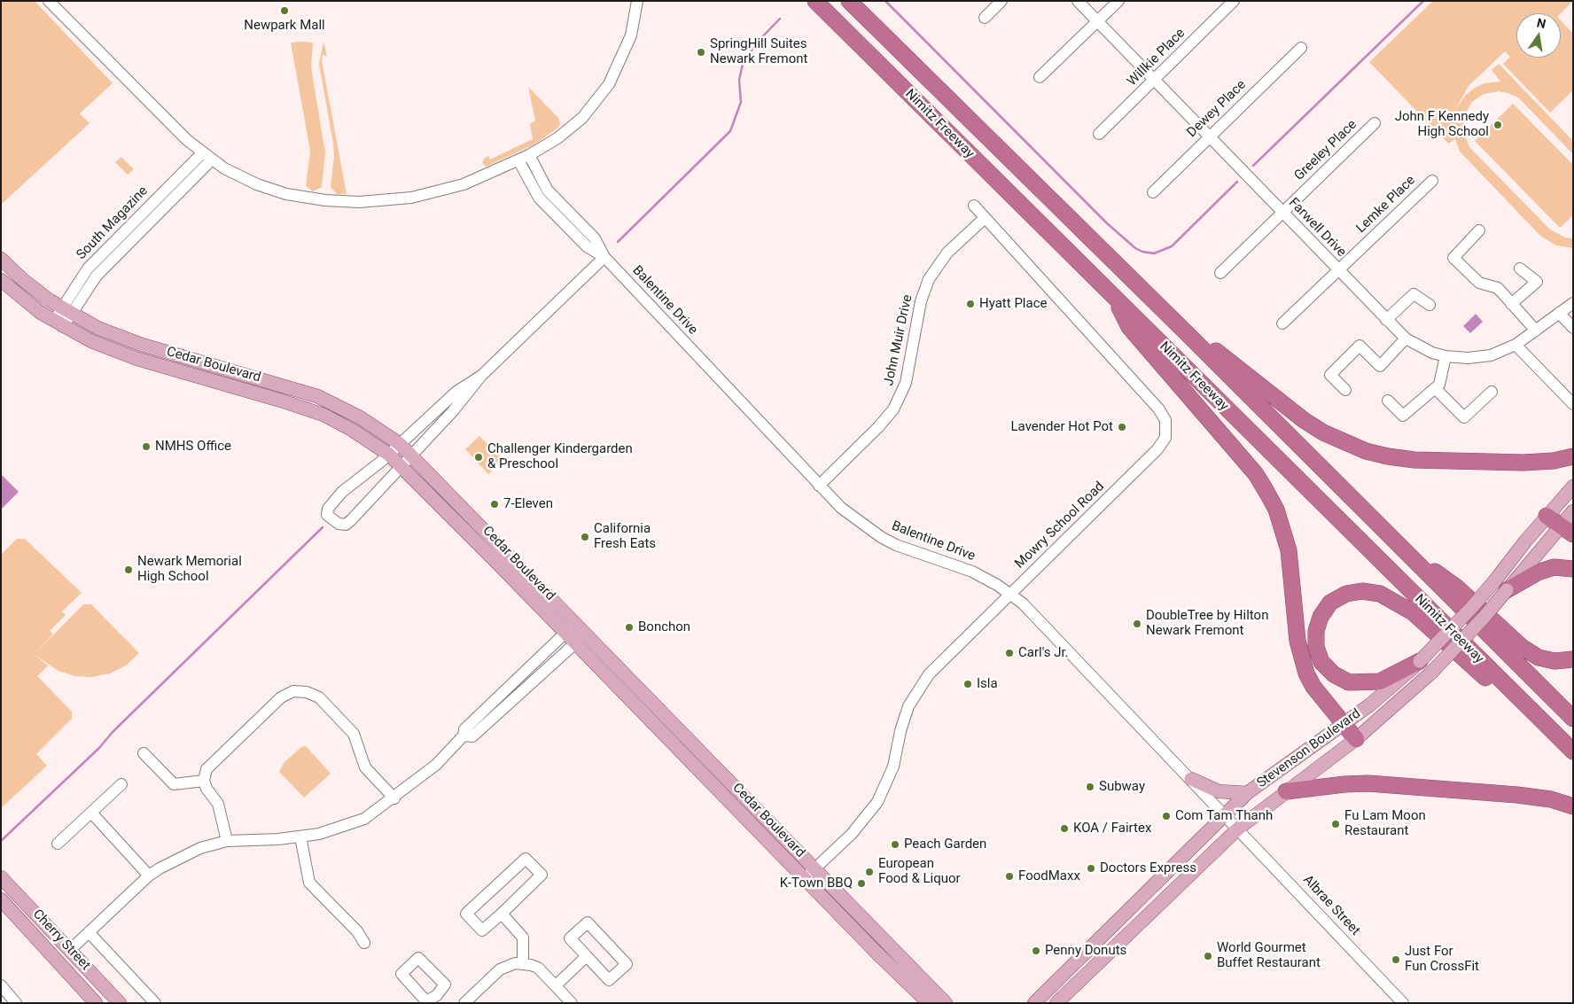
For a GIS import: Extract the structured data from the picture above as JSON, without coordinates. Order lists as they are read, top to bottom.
{
  "streets": {
    "highway": ["Nimitz Freeway"],
    "main road": ["Cedar Boulevard", "Stevenson Boulevard", "Cherry Street"],
    "street": [
      "Willkie Place",
      "Dewey Place",
      "Greeley Place",
      "Lemke Place",
      "South Magazine",
      "Farwell Drive",
      "Balentine Drive",
      "John Muir Drive",
      "Mowry School Road",
      "Albrae Street"
    ]
  },
  "crossings": [
    ["Willkie Place", "Farwell Drive"],
    ["Dewey Place", "Farwell Drive"],
    ["Greeley Place", "Farwell Drive"],
    ["Lemke Place", "Farwell Drive"],
    ["South Magazine", "Cedar Boulevard"],
    ["Balentine Drive", "John Muir Drive"],
    ["Balentine Drive", "Mowry School Road"],
    ["Balentine Drive", "Stevenson Boulevard"],
    ["Balentine Drive", "Albrae Street"],
    ["John Muir Drive", "Mowry School Road"],
    ["Cedar Boulevard", "Mowry School Road"],
    ["Stevenson Boulevard", "Albrae Street"]
  ],
  "places": [
    "Newpark Mall",
    "SpringHill Suites Newark Fremont",
    "John F Kennedy High School",
    "Hyatt Place",
    "Lavender Hot Pot",
    "NMHS Office",
    "Challenger Kindergarden & Preschool",
    "7-Eleven",
    "California Fresh Eats",
    "Newark Memorial High School",
    "DoubleTree by Hilton Newark Fremont",
    "Bonchon",
    "Carl's Jr.",
    "Isla",
    "Subway",
    "Com Tam Thanh",
    "Fu Lam Moon Restaurant",
    "KOA / Fairtex",
    "Peach Garden",
    "Doctors Express",
    "European Food & Liquor",
    "FoodMaxx",
    "K-Town BBQ",
    "Penny Donuts",
    "World Gourmet Buffet Restaurant",
    "Just For Fun CrossFit"
  ],
  "north": "top"
}
